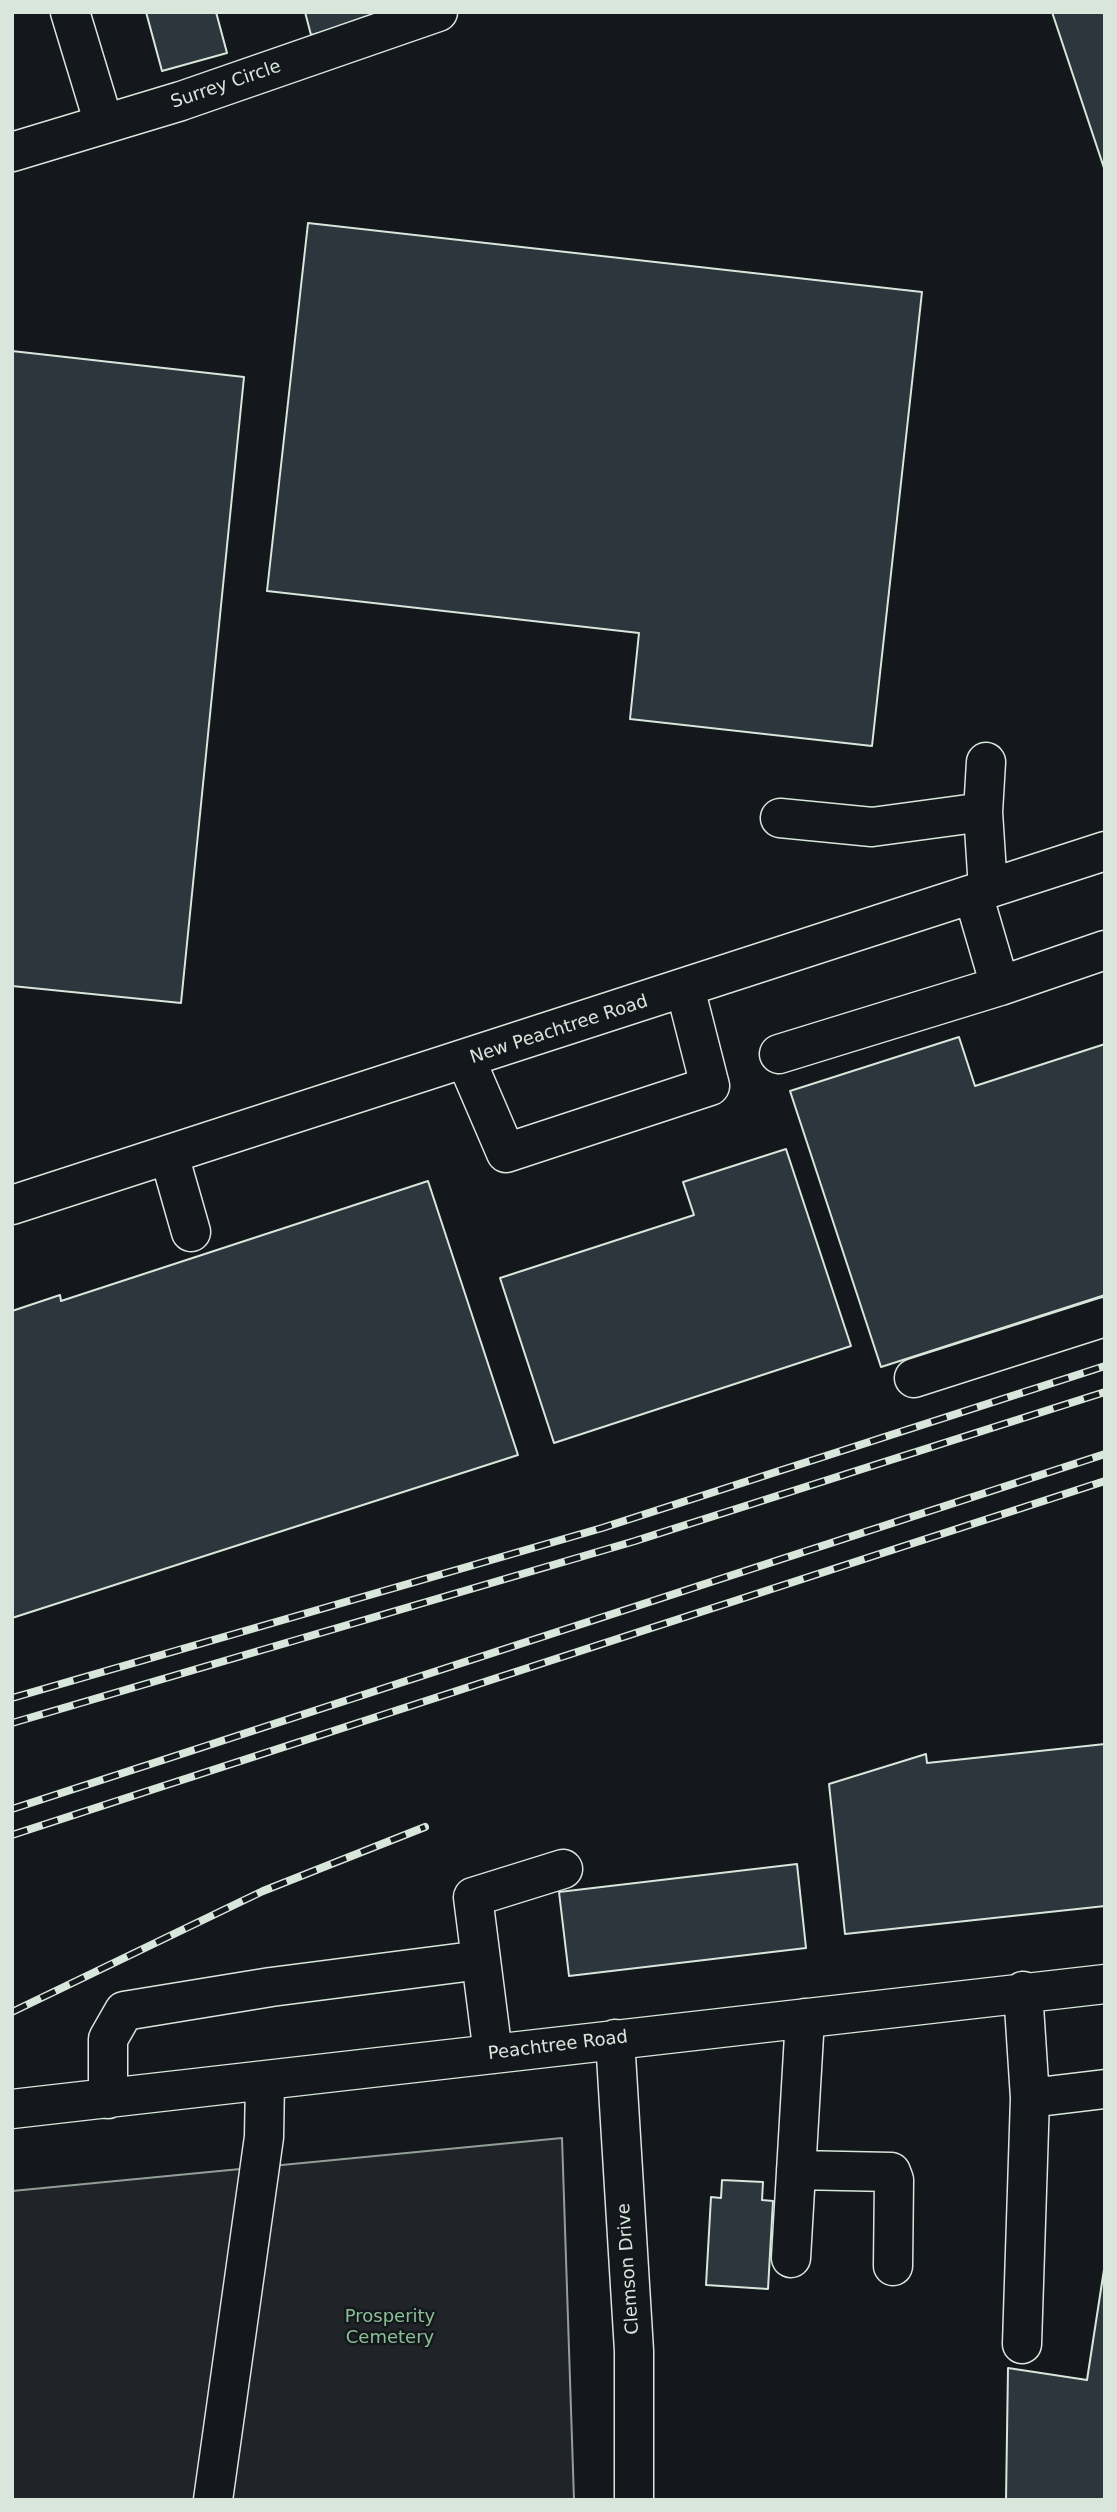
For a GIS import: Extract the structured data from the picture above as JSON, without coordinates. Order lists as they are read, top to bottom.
{
  "streets": {
    "street": [
      "Surrey Circle",
      "New Peachtree Road",
      "Peachtree Road",
      "Clemson Drive"
    ]
  },
  "crossings": [
    ["Peachtree Road", "Clemson Drive"]
  ],
  "parks": ["Prosperity Cemetery"]
}
